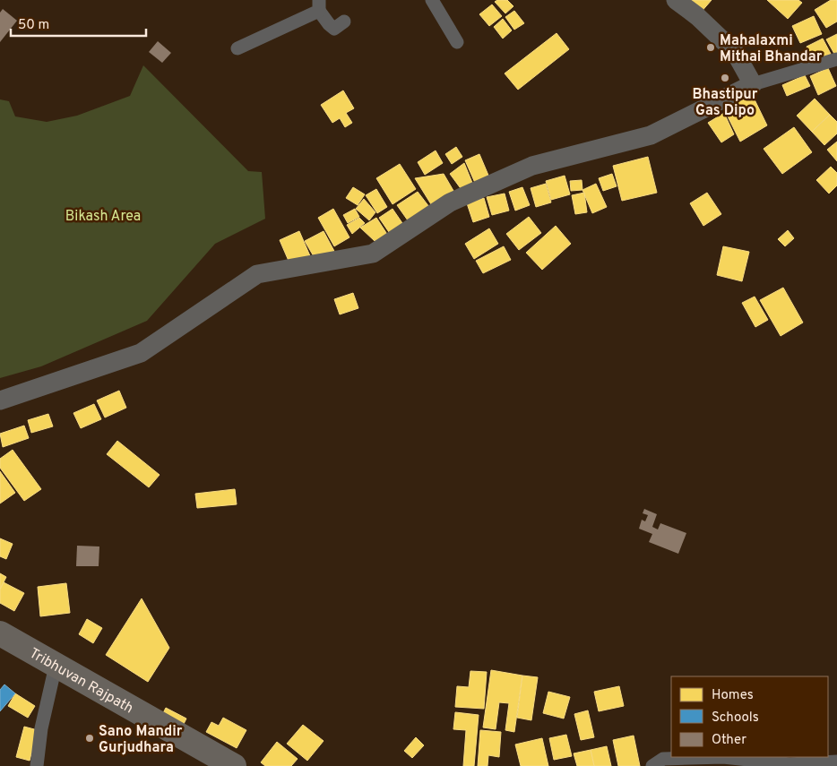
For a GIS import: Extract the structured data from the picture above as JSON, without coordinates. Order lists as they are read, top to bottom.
{
  "streets": {
    "highway": ["Tribhuvan Rajpath"]
  },
  "parks": ["Bikash Area"],
  "places": ["Mahalaxmi Mithai Bhandar", "Bhastipur Gas Dipo", "Sano Mandir Gurjudhara"],
  "legend": ["Homes", "Schools", "Other"],
  "scale_bar": "50 m"
}
